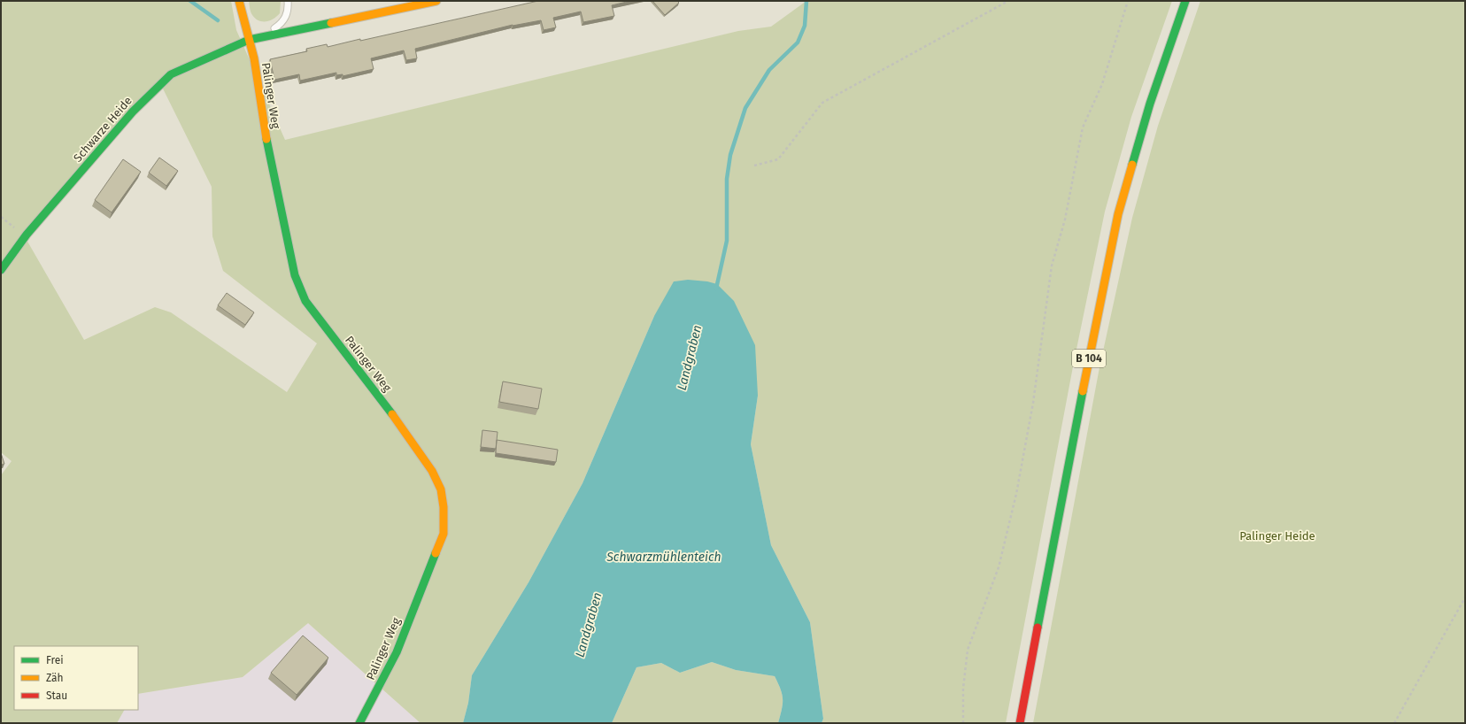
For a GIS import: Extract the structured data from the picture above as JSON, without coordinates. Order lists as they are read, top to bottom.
{
  "streets": {
    "street": ["Palinger Weg", "Schwarze Heide", "B 104"]
  },
  "crossings": [
    ["Palinger Weg", "Schwarze Heide"]
  ],
  "water": ["Landgraben", "Schwarzmühlenteich"],
  "parks": ["Palinger Heide"],
  "legend": ["Frei", "Zäh", "Stau"]
}
